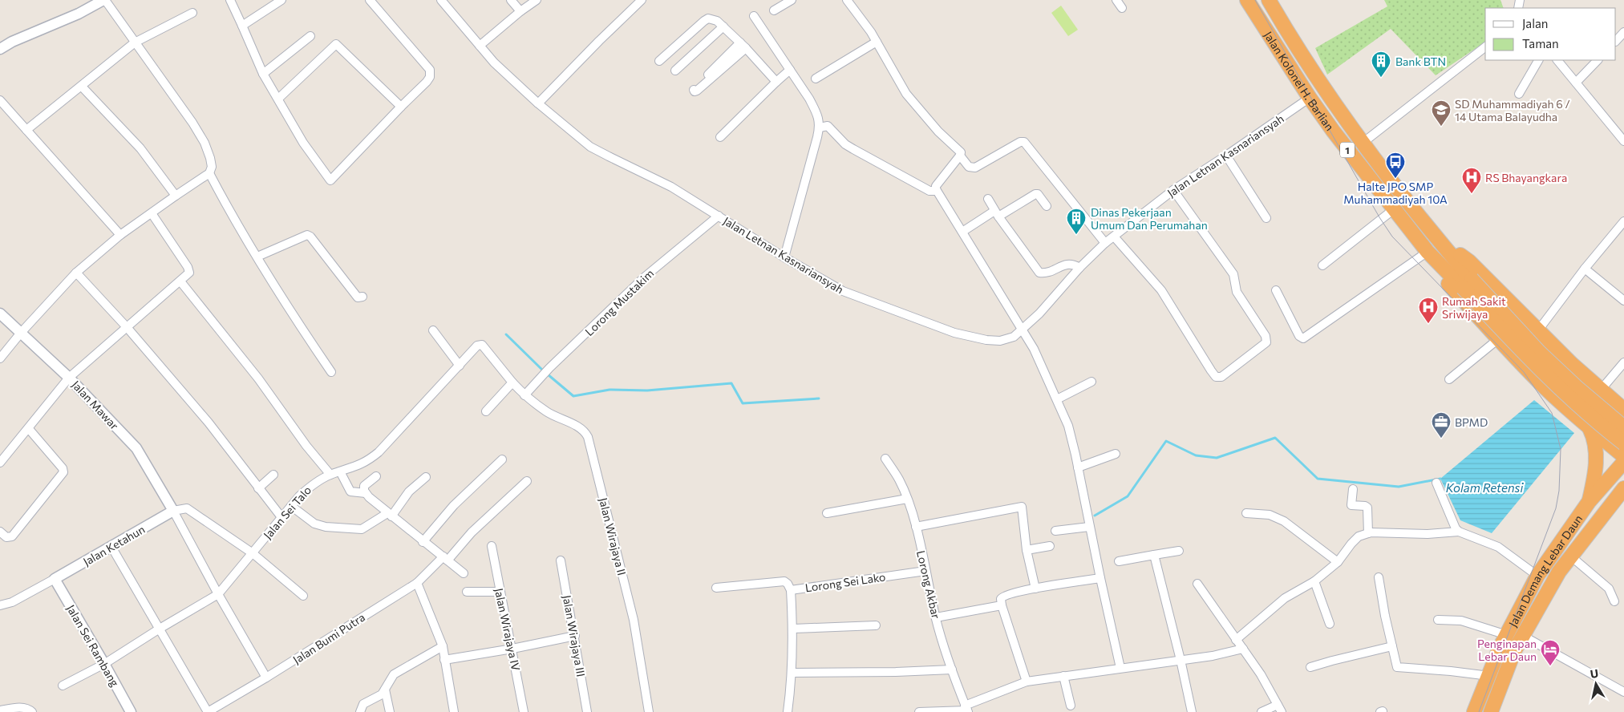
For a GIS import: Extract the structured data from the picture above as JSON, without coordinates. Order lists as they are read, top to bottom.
{
  "streets": {
    "highway": ["Jalan Kolonel H. Barlian", "1", "Jalan Demang Lebar Daun"],
    "street": [
      "Jalan Letnan Kasnariansyah",
      "Lorong Mustakim",
      "Jalan Mawar",
      "Jalan Sei Talo",
      "Jalan Wirajaya II",
      "Jalan Ketahun",
      "Lorong Sei Lako",
      "Lorong Akbar",
      "Jalan Wirajaya IV",
      "Jalan Wirajaya III",
      "Jalan Bumi Putra",
      "Jalan Sei Rambang"
    ]
  },
  "crossings": [
    ["Jalan Kolonel H. Barlian", "1"],
    ["Jalan Kolonel H. Barlian", "Jalan Letnan Kasnariansyah"],
    ["Jalan Letnan Kasnariansyah", "Lorong Mustakim"],
    ["Lorong Mustakim", "Jalan Sei Talo"],
    ["Lorong Mustakim", "Jalan Wirajaya II"],
    ["Jalan Mawar", "Jalan Ketahun"],
    ["Jalan Sei Talo", "Jalan Wirajaya II"],
    ["Jalan Sei Talo", "Jalan Sei Rambang"],
    ["Jalan Ketahun", "Jalan Sei Rambang"],
    ["Lorong Sei Lako", "Lorong Akbar"]
  ],
  "water": ["Kolam Retensi"],
  "places": {
    "building": ["Bank BTN", "Dinas Pekerjaan Umum Dan Perumahan"],
    "school or university": ["SD Muhammadiyah 6 / 14 Utama Balayudha"],
    "bus stop": ["Halte JPO SMP Muhammadiyah 10A"],
    "hospital": ["RS Bhayangkara", "Rumah Sakit Sriwijaya"],
    "office": ["BPMD"],
    "hotel": ["Penginapan Lebar Daun"]
  },
  "legend": ["Jalan", "Taman"],
  "north": "top"
}
